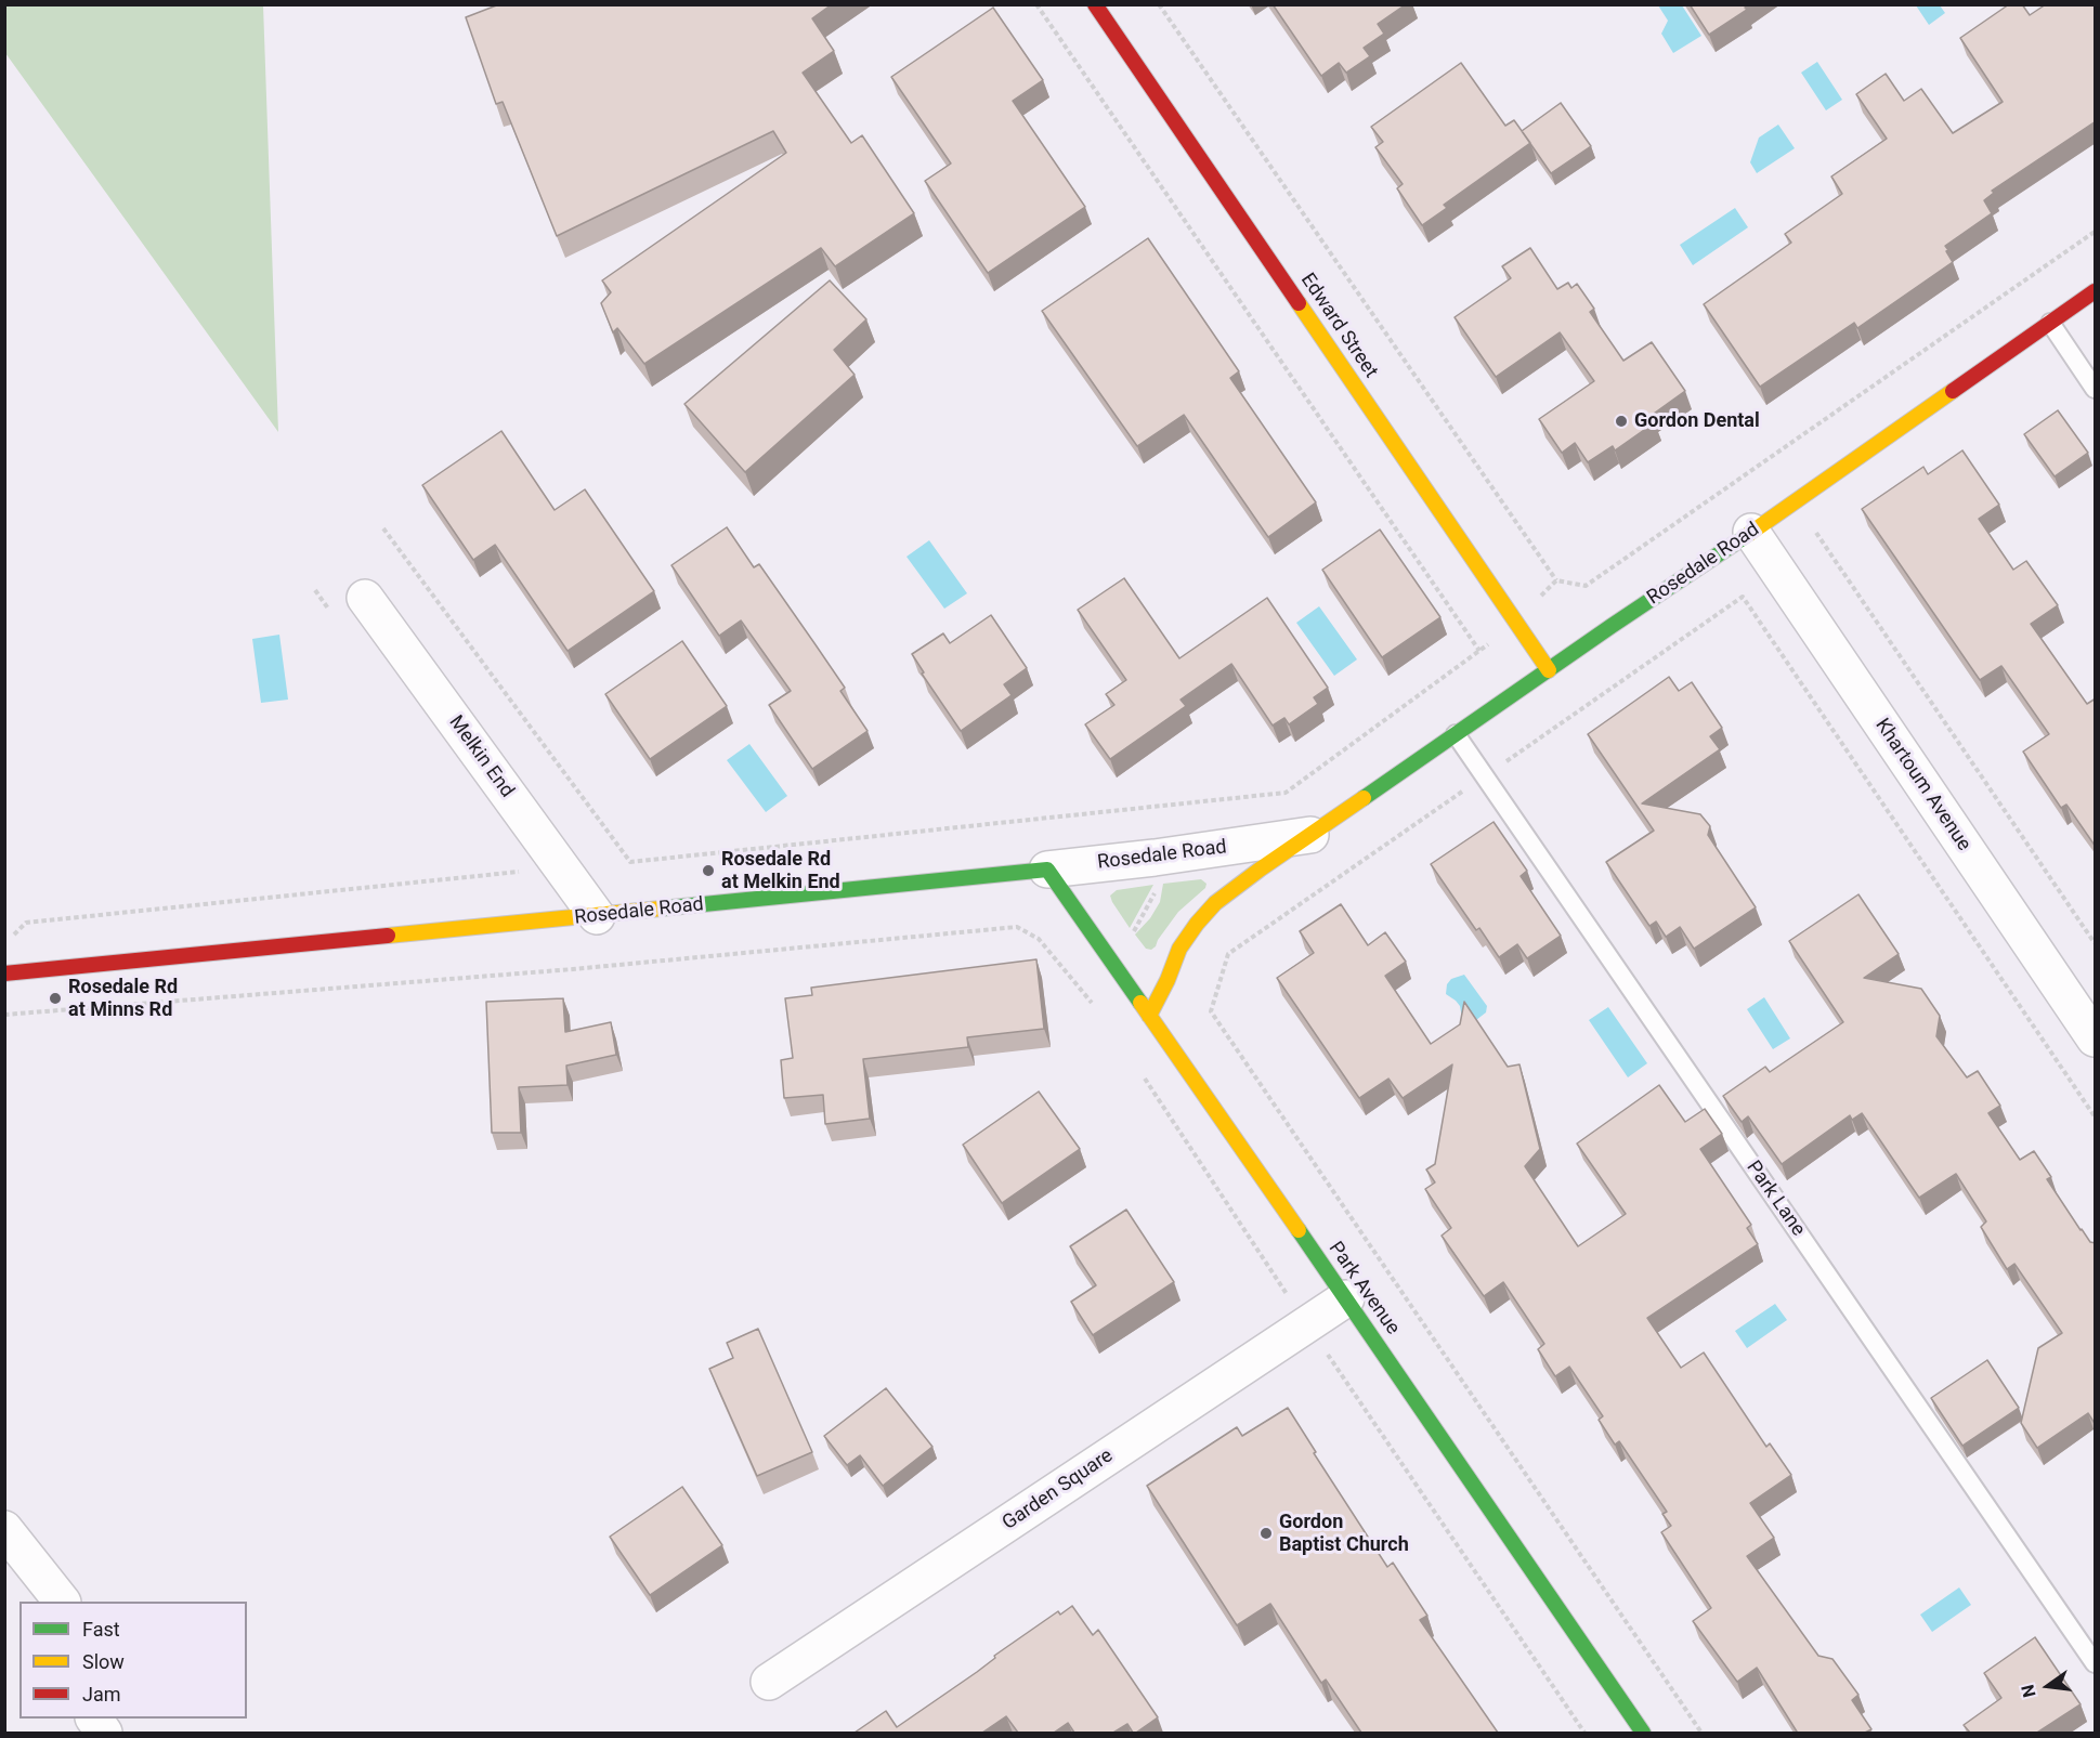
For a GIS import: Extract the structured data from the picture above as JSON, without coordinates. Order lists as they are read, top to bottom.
{
  "streets": {
    "street": [
      "Edward Street",
      "Rosedale Road",
      "Melkin End",
      "Khartoum Avenue",
      "Park Avenue",
      "Garden Square"
    ],
    "lane": ["Park Lane"]
  },
  "crossings": [
    ["Edward Street", "Rosedale Road"],
    ["Rosedale Road", "Melkin End"],
    ["Rosedale Road", "Khartoum Avenue"],
    ["Rosedale Road", "Park Lane"],
    ["Rosedale Road", "Park Avenue"],
    ["Park Avenue", "Garden Square"]
  ],
  "places": [
    "Gordon Dental",
    "Rosedale Rd at Melkin End",
    "Rosedale Rd at Minns Rd",
    "Gordon Baptist Church"
  ],
  "legend": ["Fast", "Slow", "Jam"],
  "north": "left"
}
